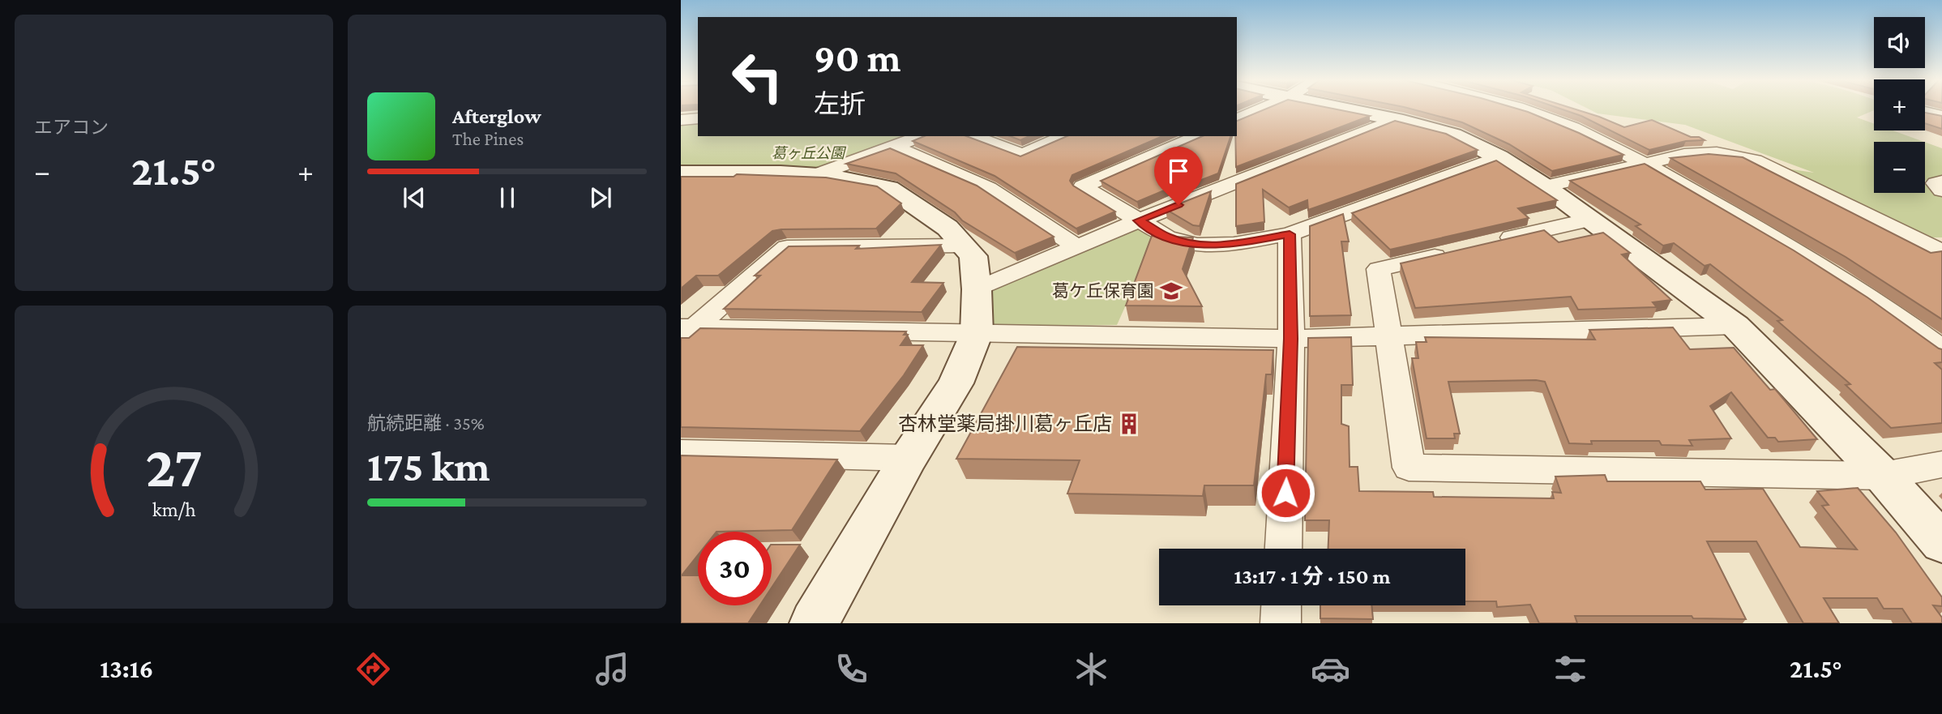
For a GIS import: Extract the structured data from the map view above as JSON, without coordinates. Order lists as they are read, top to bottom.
{
  "parks": ["葛ヶ丘公園"],
  "places": {
    "school or university": ["葛ケ丘保育園"],
    "building": ["杏林堂薬局掛川葛ヶ丘店"]
  },
  "page": {
    "tile": [
      "エアコン",
      ["航続距離 · 35%", "175 km"]
    ],
    "map_buttons": ["+", "−"],
    "turn": ["90 m", "左折"],
    "song": ["Afterglow", "The Pines"],
    "heat": ["−", "21.5°", "+"],
    "limit": "30",
    "trip": "13:17 · 1 分 · 150 m",
    "tabs": ["13:16", "21.5°"],
    "gauge": ["27", "km/h"]
  }
}
